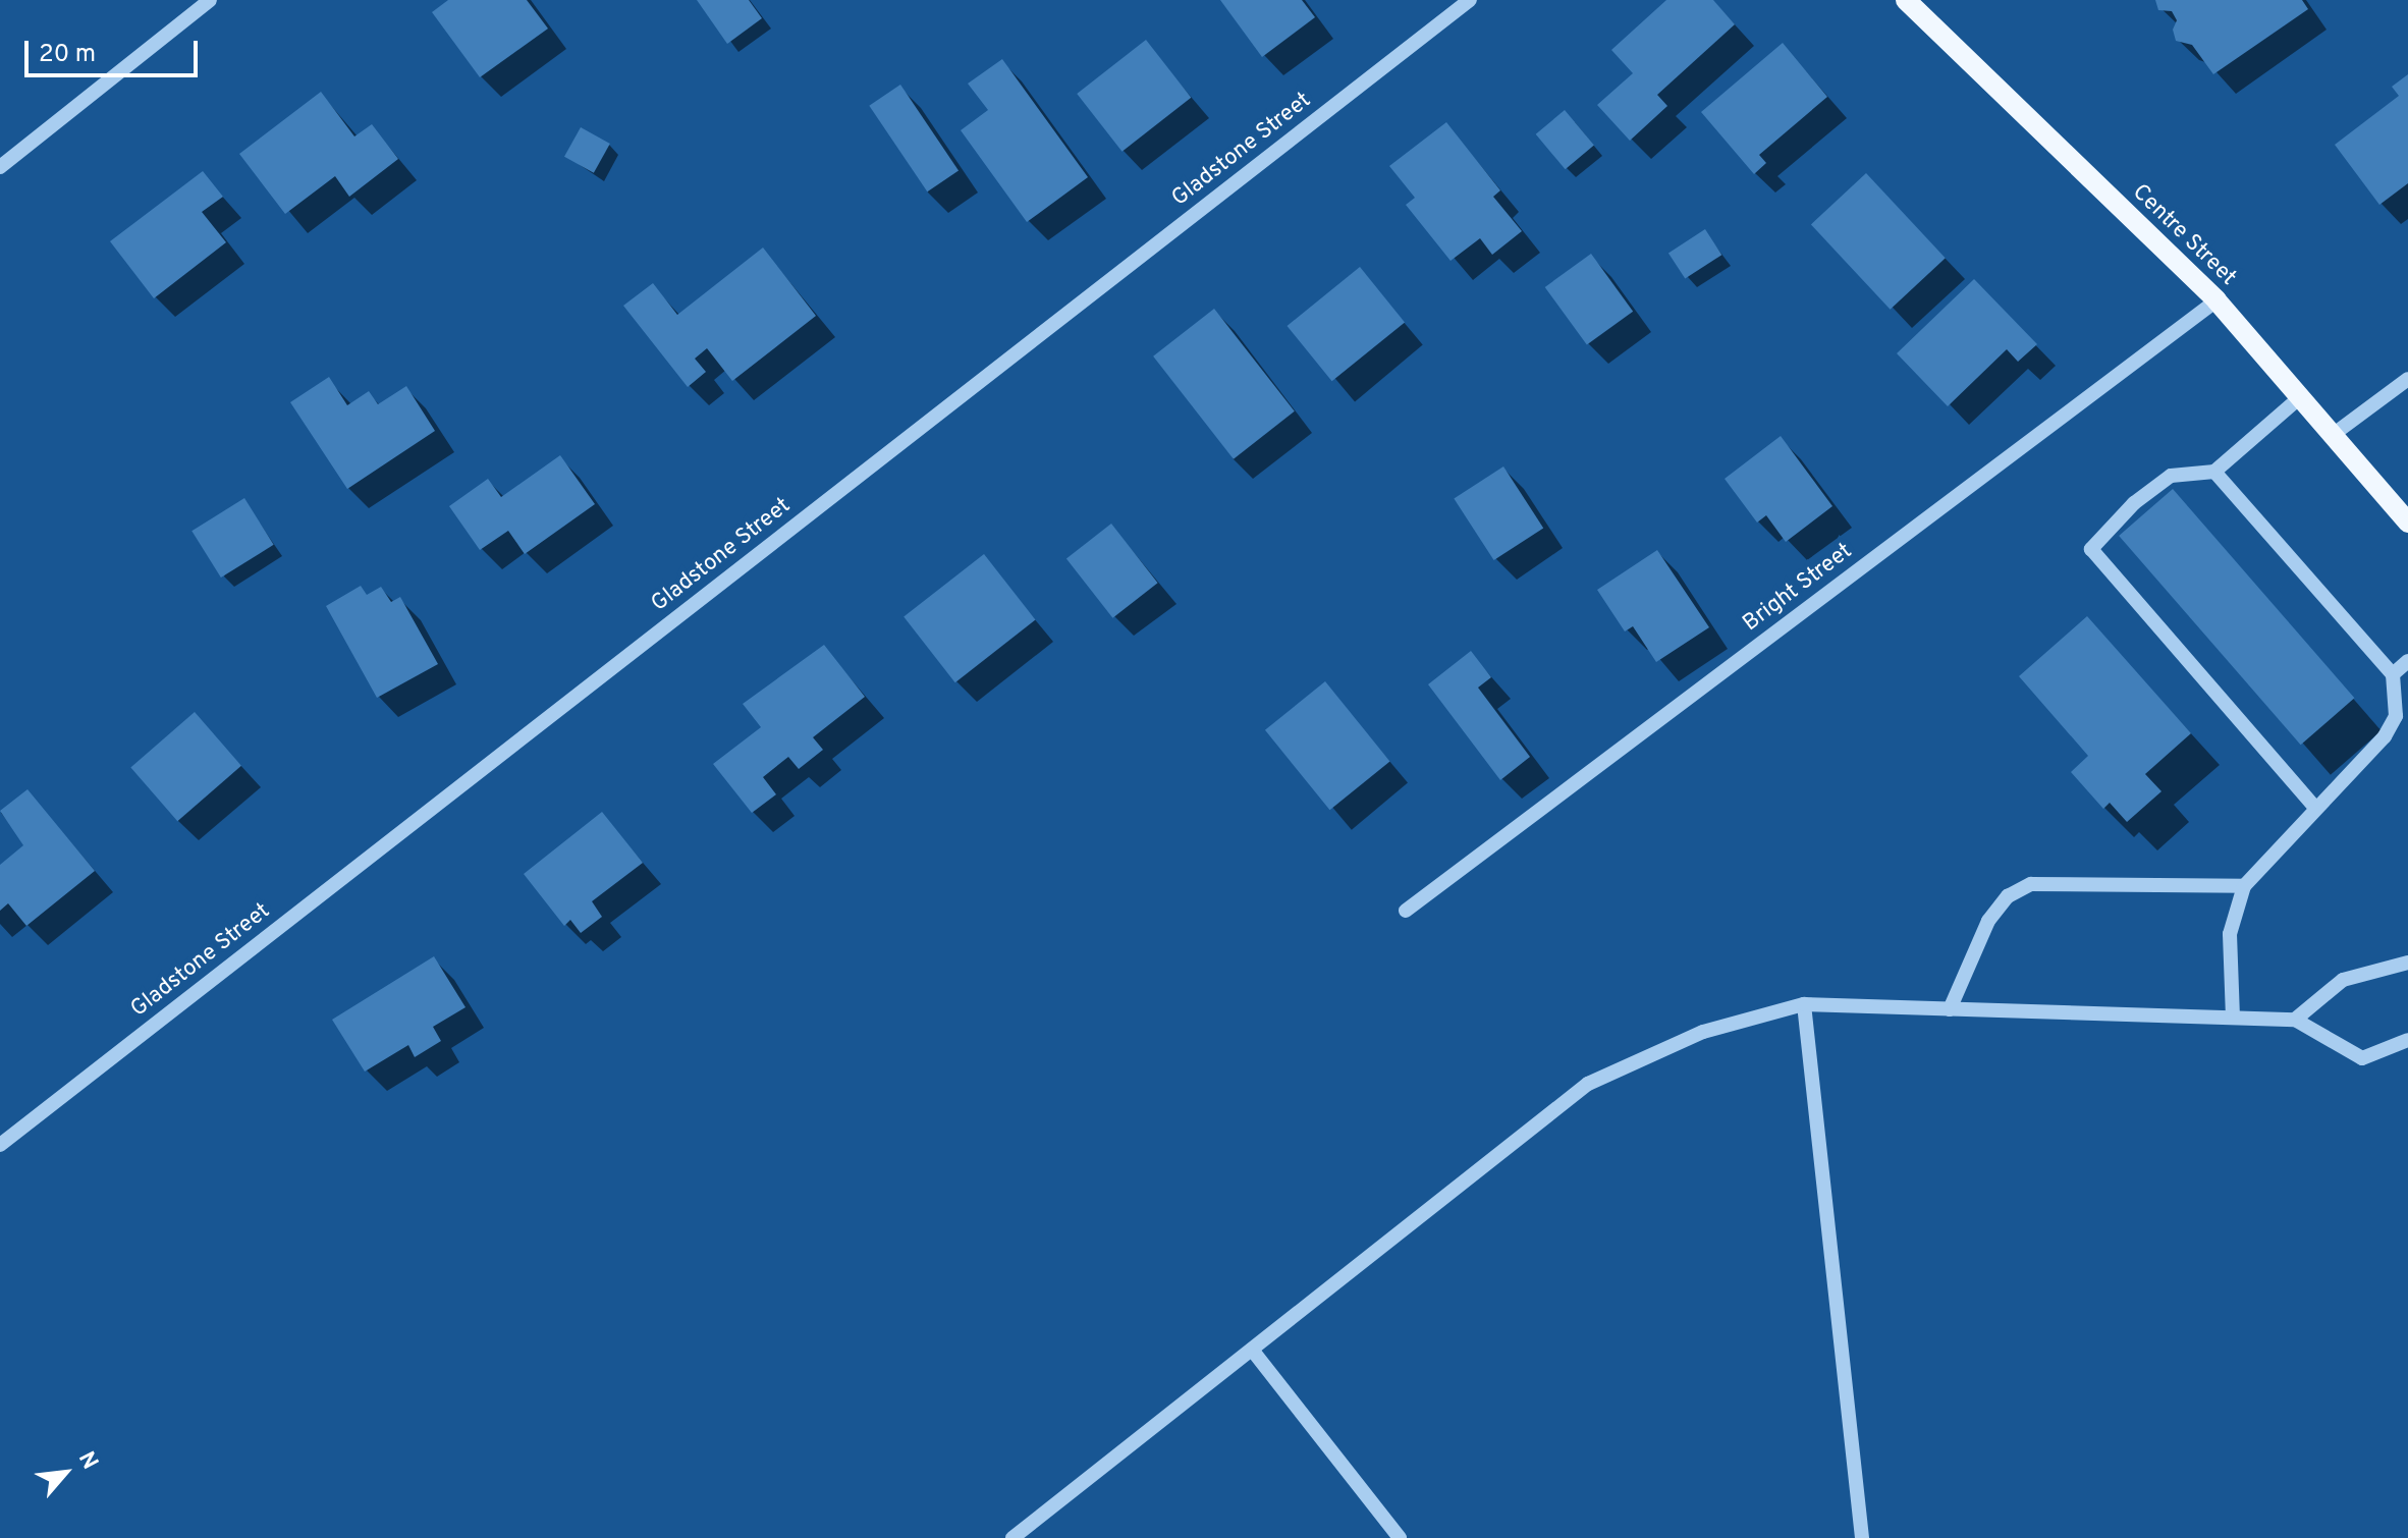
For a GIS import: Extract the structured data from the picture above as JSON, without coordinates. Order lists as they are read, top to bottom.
{
  "streets": {
    "main road": ["Centre Street"],
    "street": ["Gladstone Street", "Bright Street"]
  },
  "crossings": [
    ["Centre Street", "Bright Street"]
  ],
  "scale_bar": "20 m",
  "north": "top right"
}
